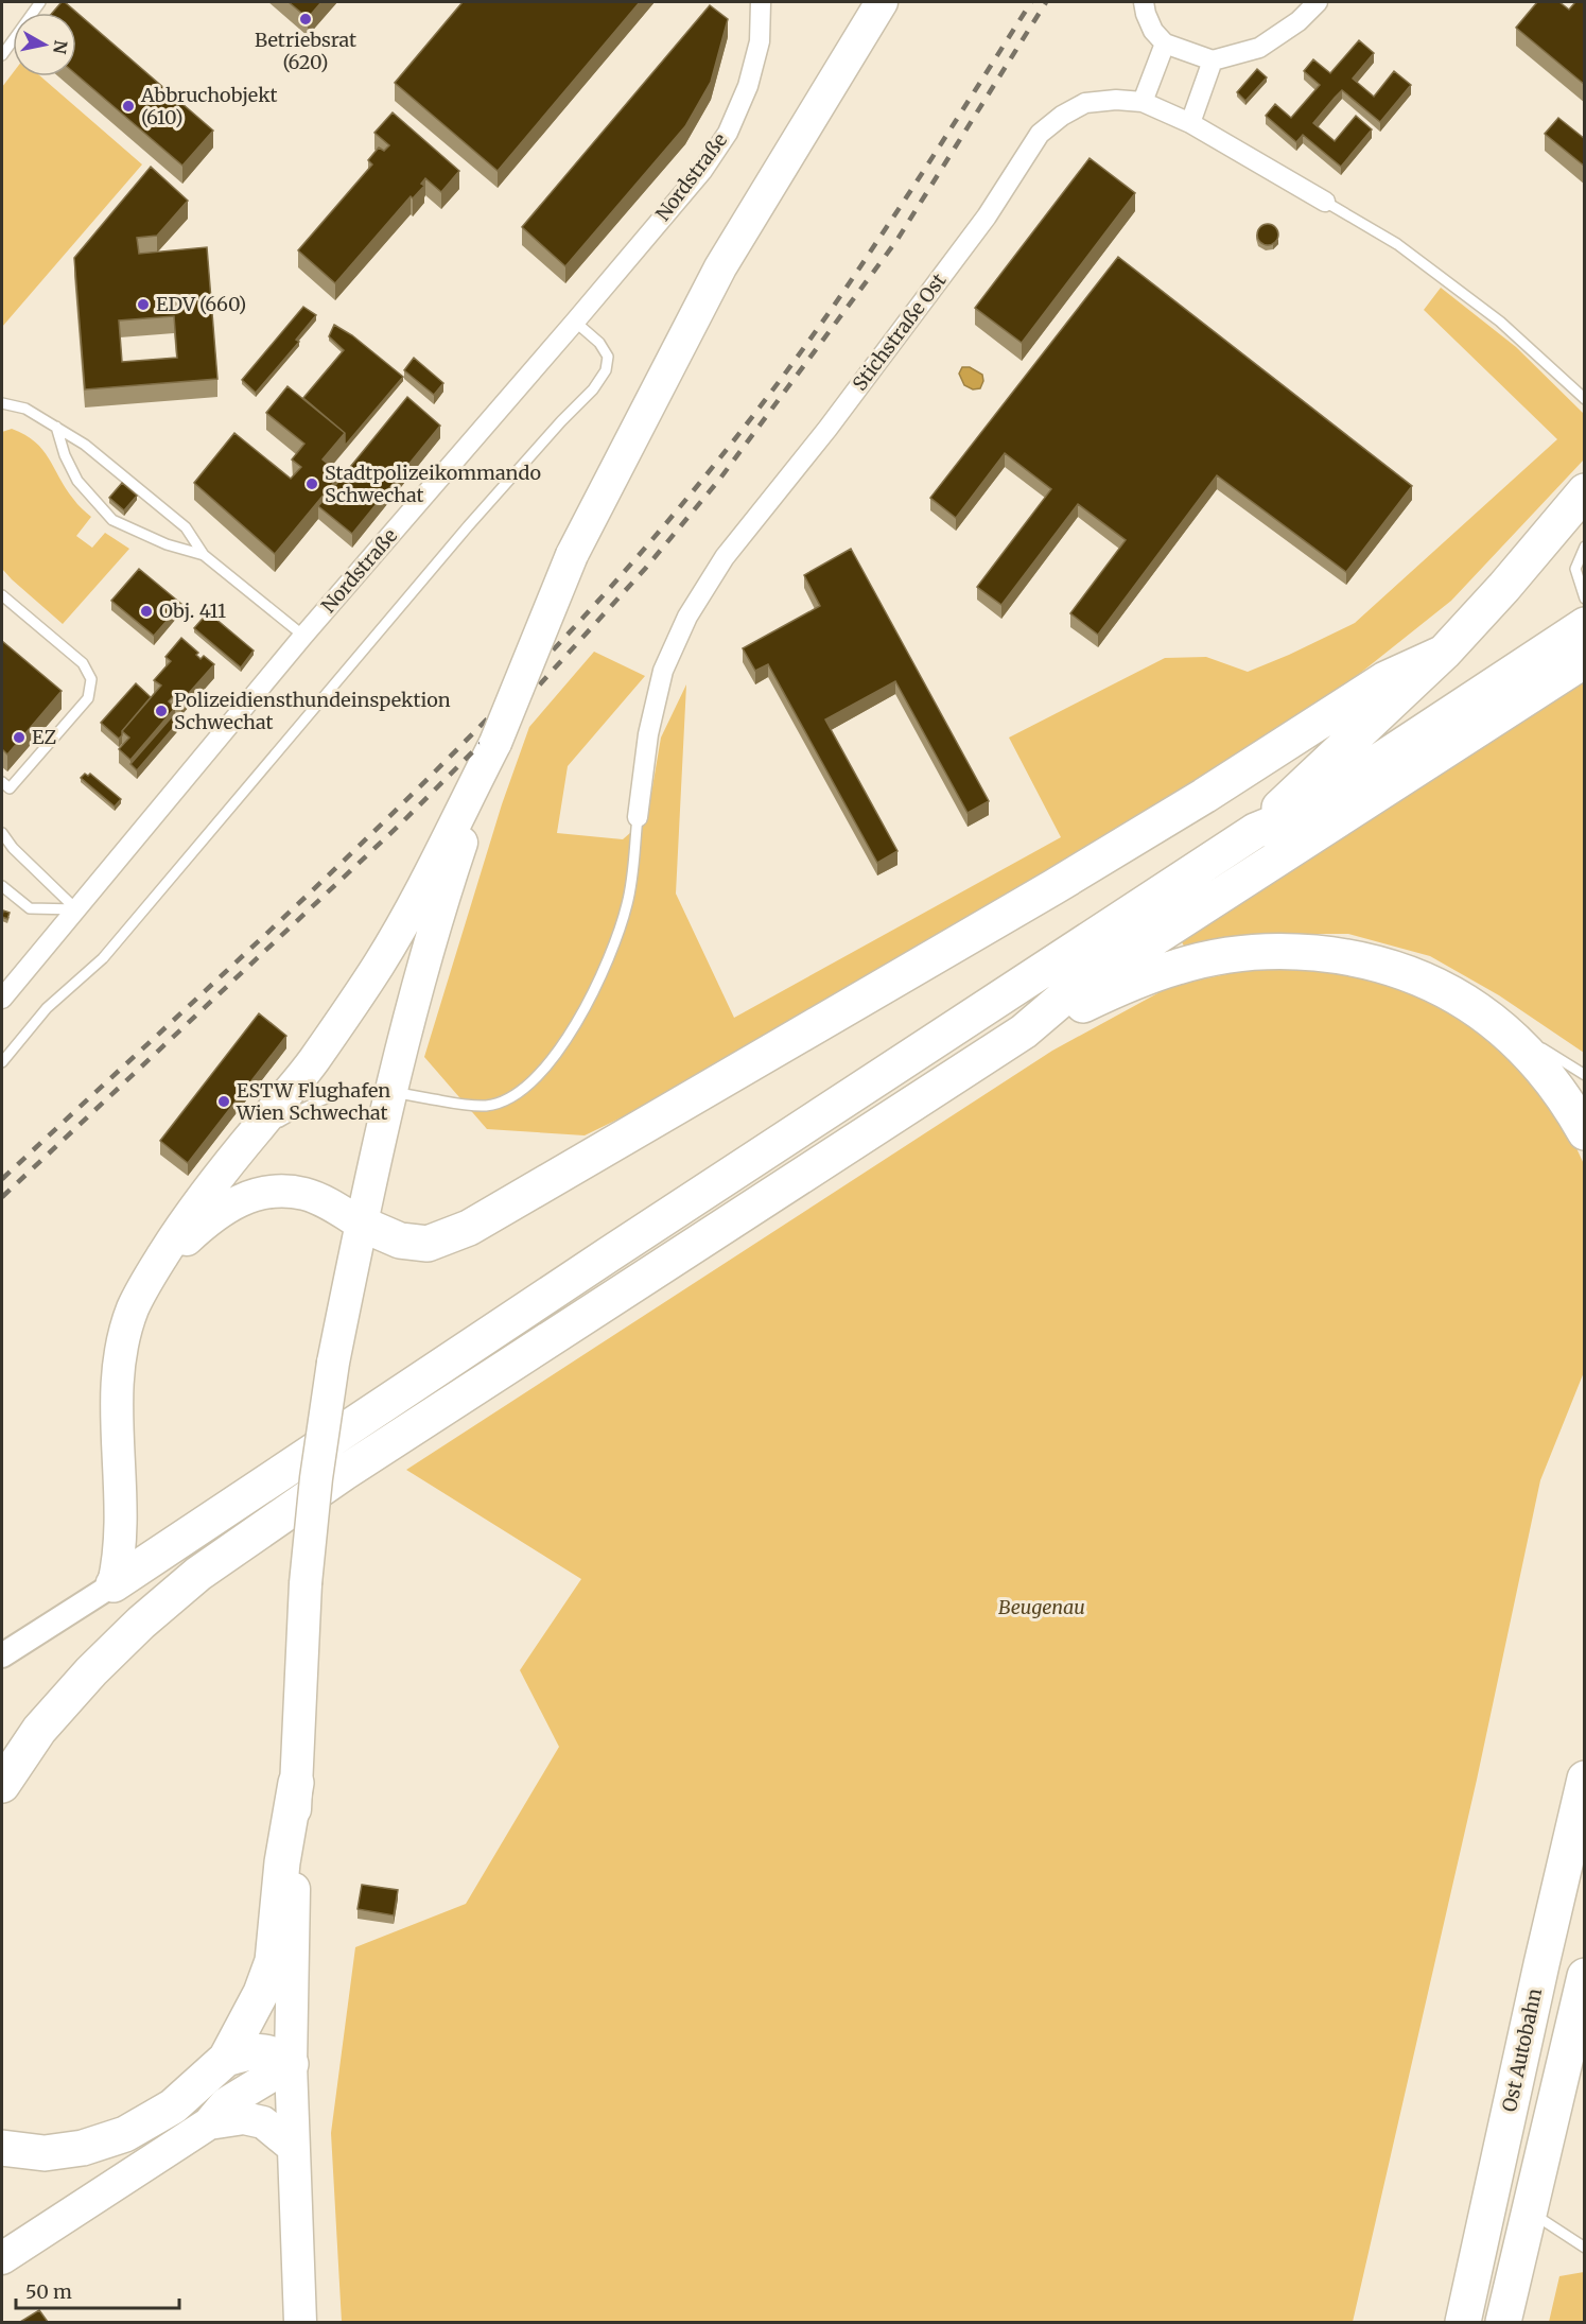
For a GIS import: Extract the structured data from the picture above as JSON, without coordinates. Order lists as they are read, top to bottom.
{
  "streets": {
    "highway": ["Ost Autobahn"],
    "street": ["Nordstraße", "Stichstraße Ost"]
  },
  "parks": ["Beugenau"],
  "places": [
    "Betriebsrat (620)",
    "Abbruchobjekt (610)",
    "EDV (660)",
    "Stadtpolizeikommando Schwechat",
    "Obj. 411",
    "Polizeidiensthundeinspektion Schwechat",
    "EZ",
    "ESTW Flughafen Wien Schwechat"
  ],
  "scale_bar": "50 m",
  "north": "right"
}
